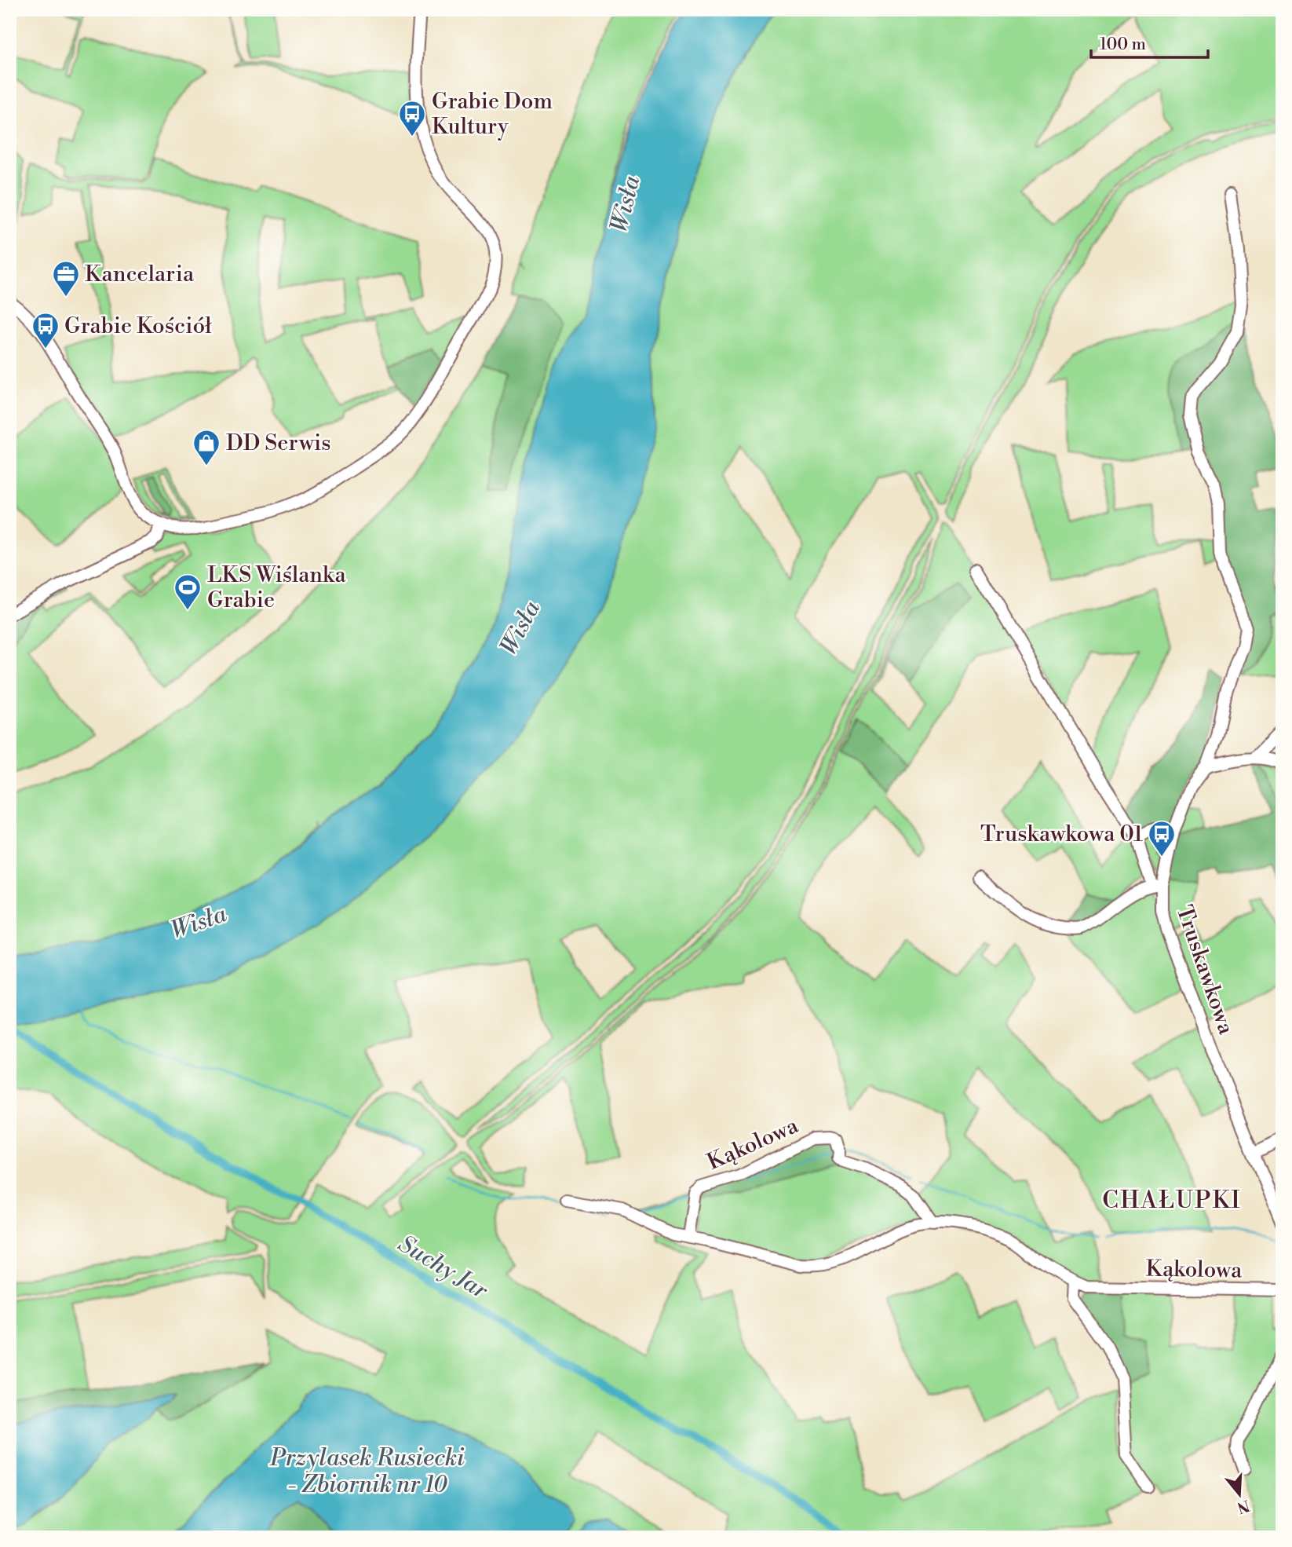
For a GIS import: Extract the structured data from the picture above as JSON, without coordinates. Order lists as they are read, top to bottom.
{
  "streets": {
    "street": ["Truskawkowa", "Kąkolowa"]
  },
  "districts": ["CHAŁUPKI"],
  "water": ["Wisła", "Suchy Jar", "Przylasek Rusiecki - Zbiornik nr 10"],
  "places": {
    "bus stop": ["Grabie Dom Kultury", "Grabie Kościół", "Truskawkowa 01"],
    "office": ["Kancelaria"],
    "shop": ["DD Serwis"],
    "sports": ["LKS Wiślanka Grabie"]
  },
  "scale_bar": "100 m",
  "north": "bottom"
}
